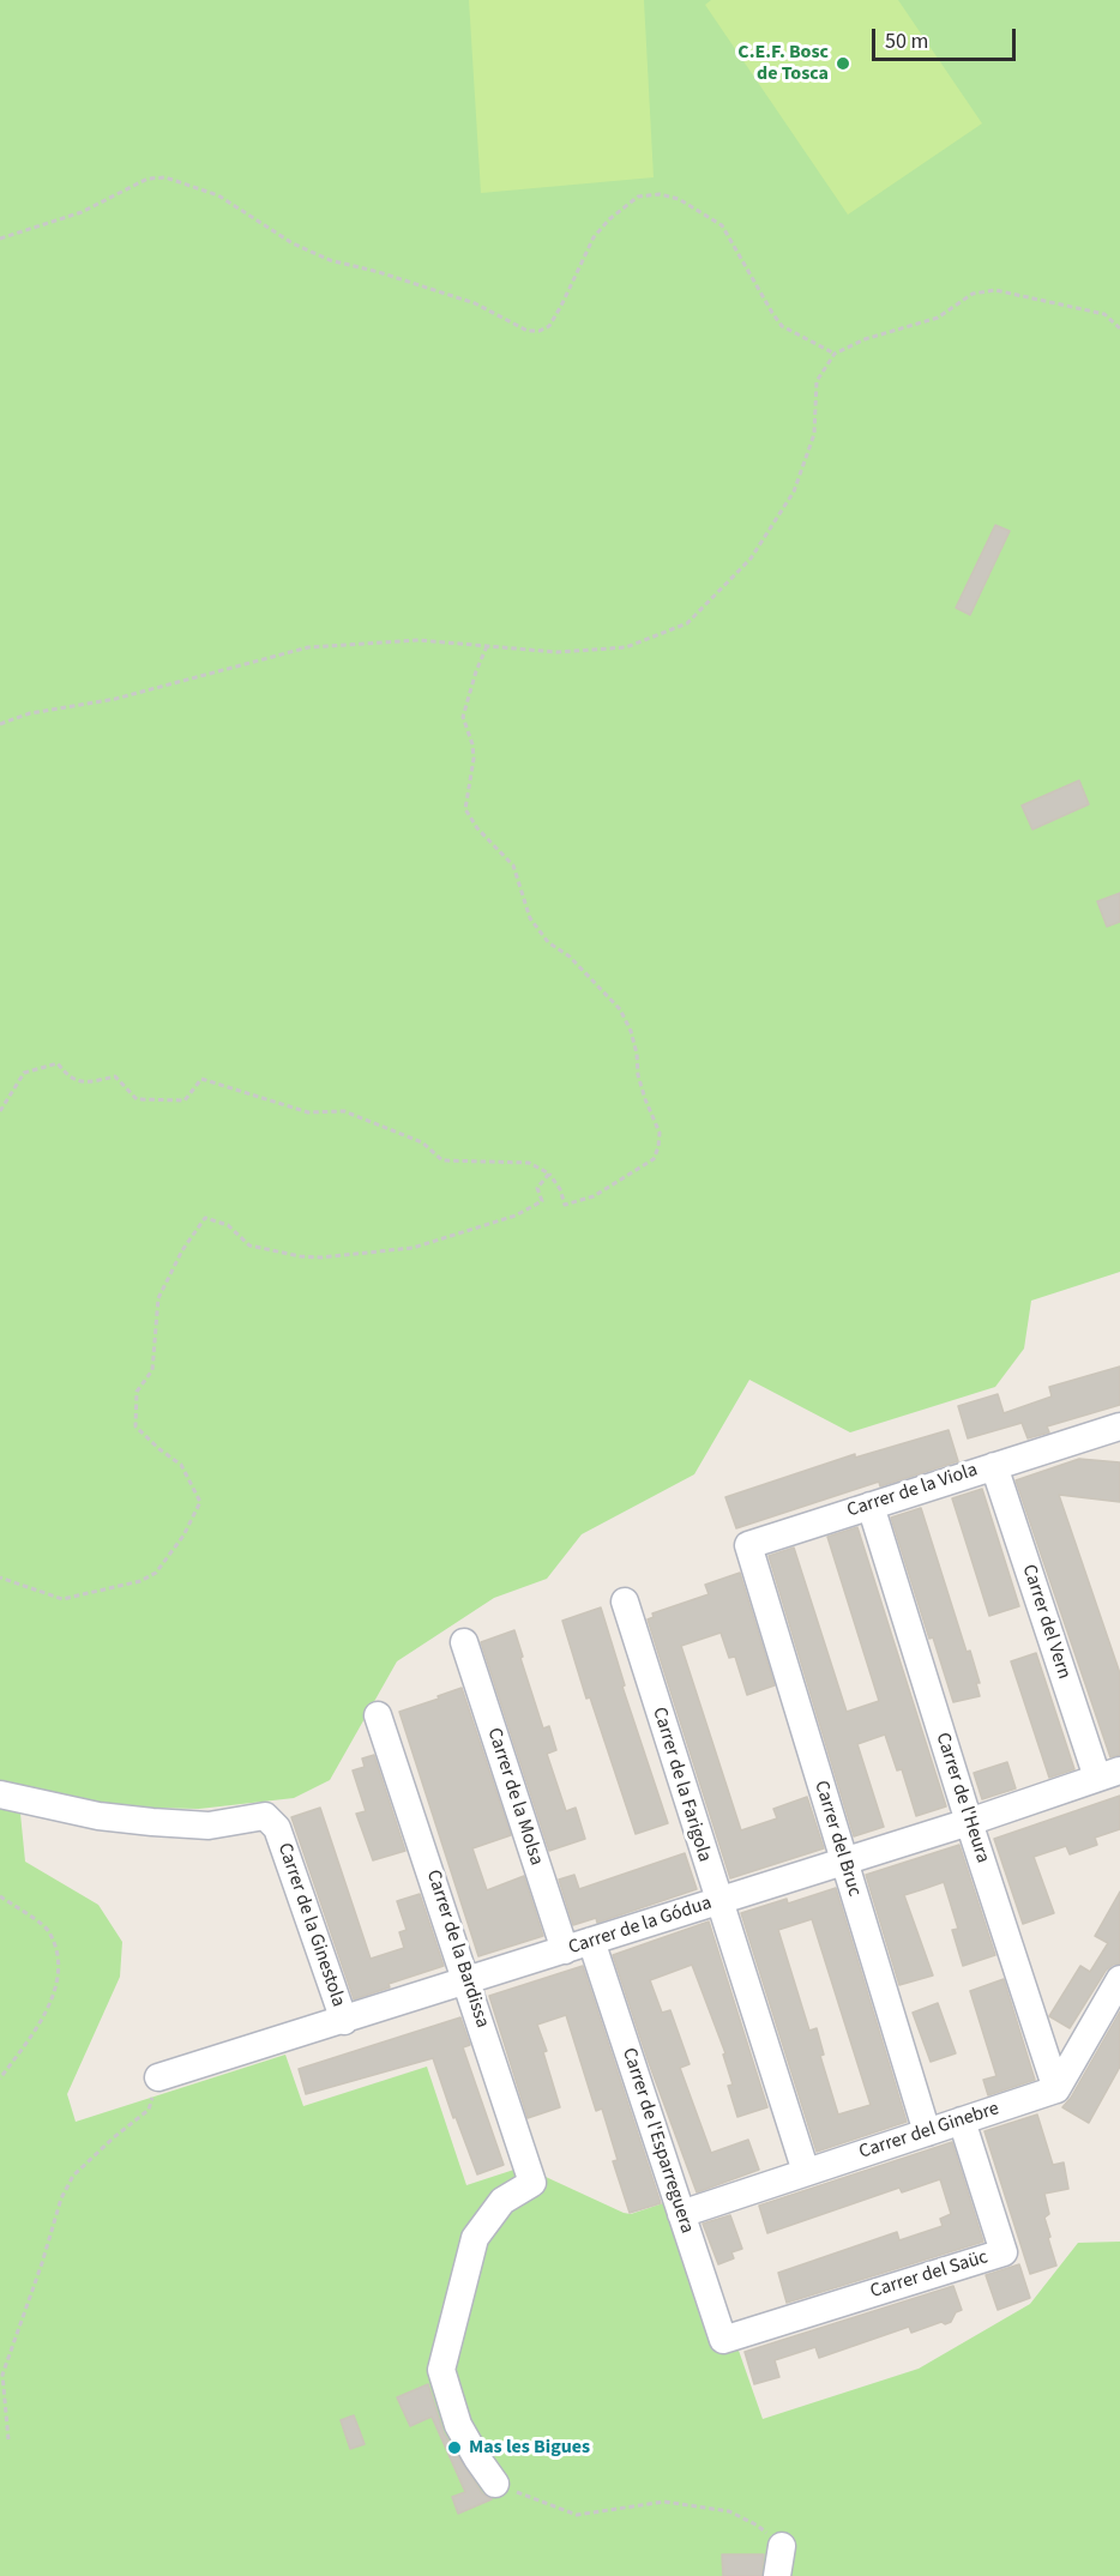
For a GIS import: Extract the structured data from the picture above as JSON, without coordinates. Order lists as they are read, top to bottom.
{
  "streets": {
    "street": [
      "Carrer de la Viola",
      "Carrer del Vern",
      "Carrer de la Farigola",
      "Carrer de la Molsa",
      "Carrer de l'Heura",
      "Carrer del Bruc",
      "Carrer de la Ginestola",
      "Carrer de la Gódua",
      "Carrer de la Bardissa",
      "Carrer del Ginebre",
      "Carrer de l'Esparreguera",
      "Carrer del Saüc"
    ]
  },
  "crossings": [
    ["Carrer de la Viola", "Carrer del Vern"],
    ["Carrer de la Viola", "Carrer de l'Heura"],
    ["Carrer de la Viola", "Carrer del Bruc"],
    ["Carrer del Vern", "Carrer de la Gódua"],
    ["Carrer de la Farigola", "Carrer de la Gódua"],
    ["Carrer de la Farigola", "Carrer del Ginebre"],
    ["Carrer de la Molsa", "Carrer de la Gódua"],
    ["Carrer de l'Heura", "Carrer de la Gódua"],
    ["Carrer de l'Heura", "Carrer del Ginebre"],
    ["Carrer del Bruc", "Carrer de la Gódua"],
    ["Carrer del Bruc", "Carrer del Ginebre"],
    ["Carrer de la Ginestola", "Carrer de la Gódua"],
    ["Carrer de la Gódua", "Carrer de la Bardissa"],
    ["Carrer de la Gódua", "Carrer de l'Esparreguera"],
    ["Carrer del Ginebre", "Carrer de l'Esparreguera"],
    ["Carrer del Ginebre", "Carrer del Saüc"],
    ["Carrer de l'Esparreguera", "Carrer del Saüc"]
  ],
  "places": ["C.E.F. Bosc de Tosca", "Mas les Bigues"],
  "scale_bar": "50 m"
}
